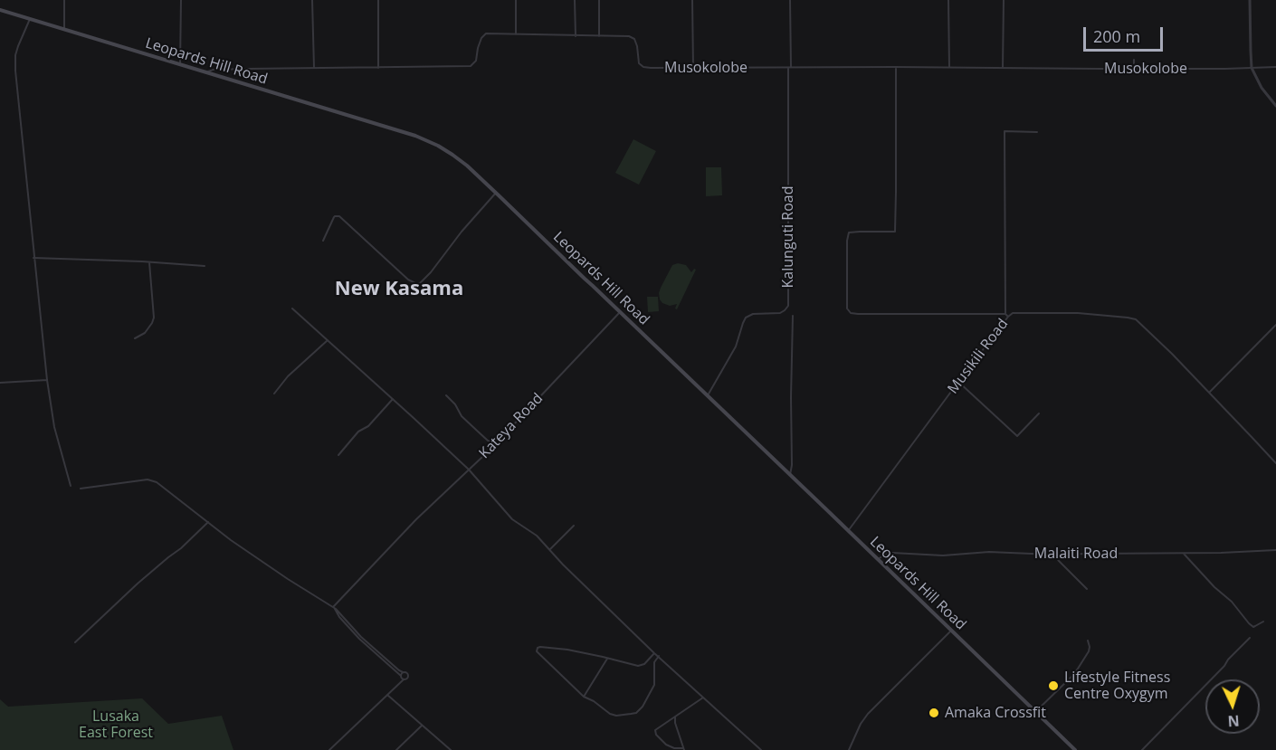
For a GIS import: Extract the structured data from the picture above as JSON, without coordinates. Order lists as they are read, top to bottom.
{
  "streets": {
    "main road": ["Leopards Hill Road"],
    "street": [
      "Musokolobe",
      "Kalunguti Road",
      "Musikili Road",
      "Kateya Road",
      "Malaiti Road"
    ]
  },
  "crossings": [
    ["Leopards Hill Road", "Musokolobe"],
    ["Leopards Hill Road", "Kalunguti Road"],
    ["Leopards Hill Road", "Musikili Road"],
    ["Leopards Hill Road", "Kateya Road"],
    ["Leopards Hill Road", "Malaiti Road"],
    ["Musokolobe", "Kalunguti Road"]
  ],
  "districts": ["New Kasama"],
  "parks": ["Lusaka East Forest"],
  "places": ["Lifestyle Fitness Centre Oxygym", "Amaka Crossfit"],
  "scale_bar": "200 m",
  "north": "bottom"
}
